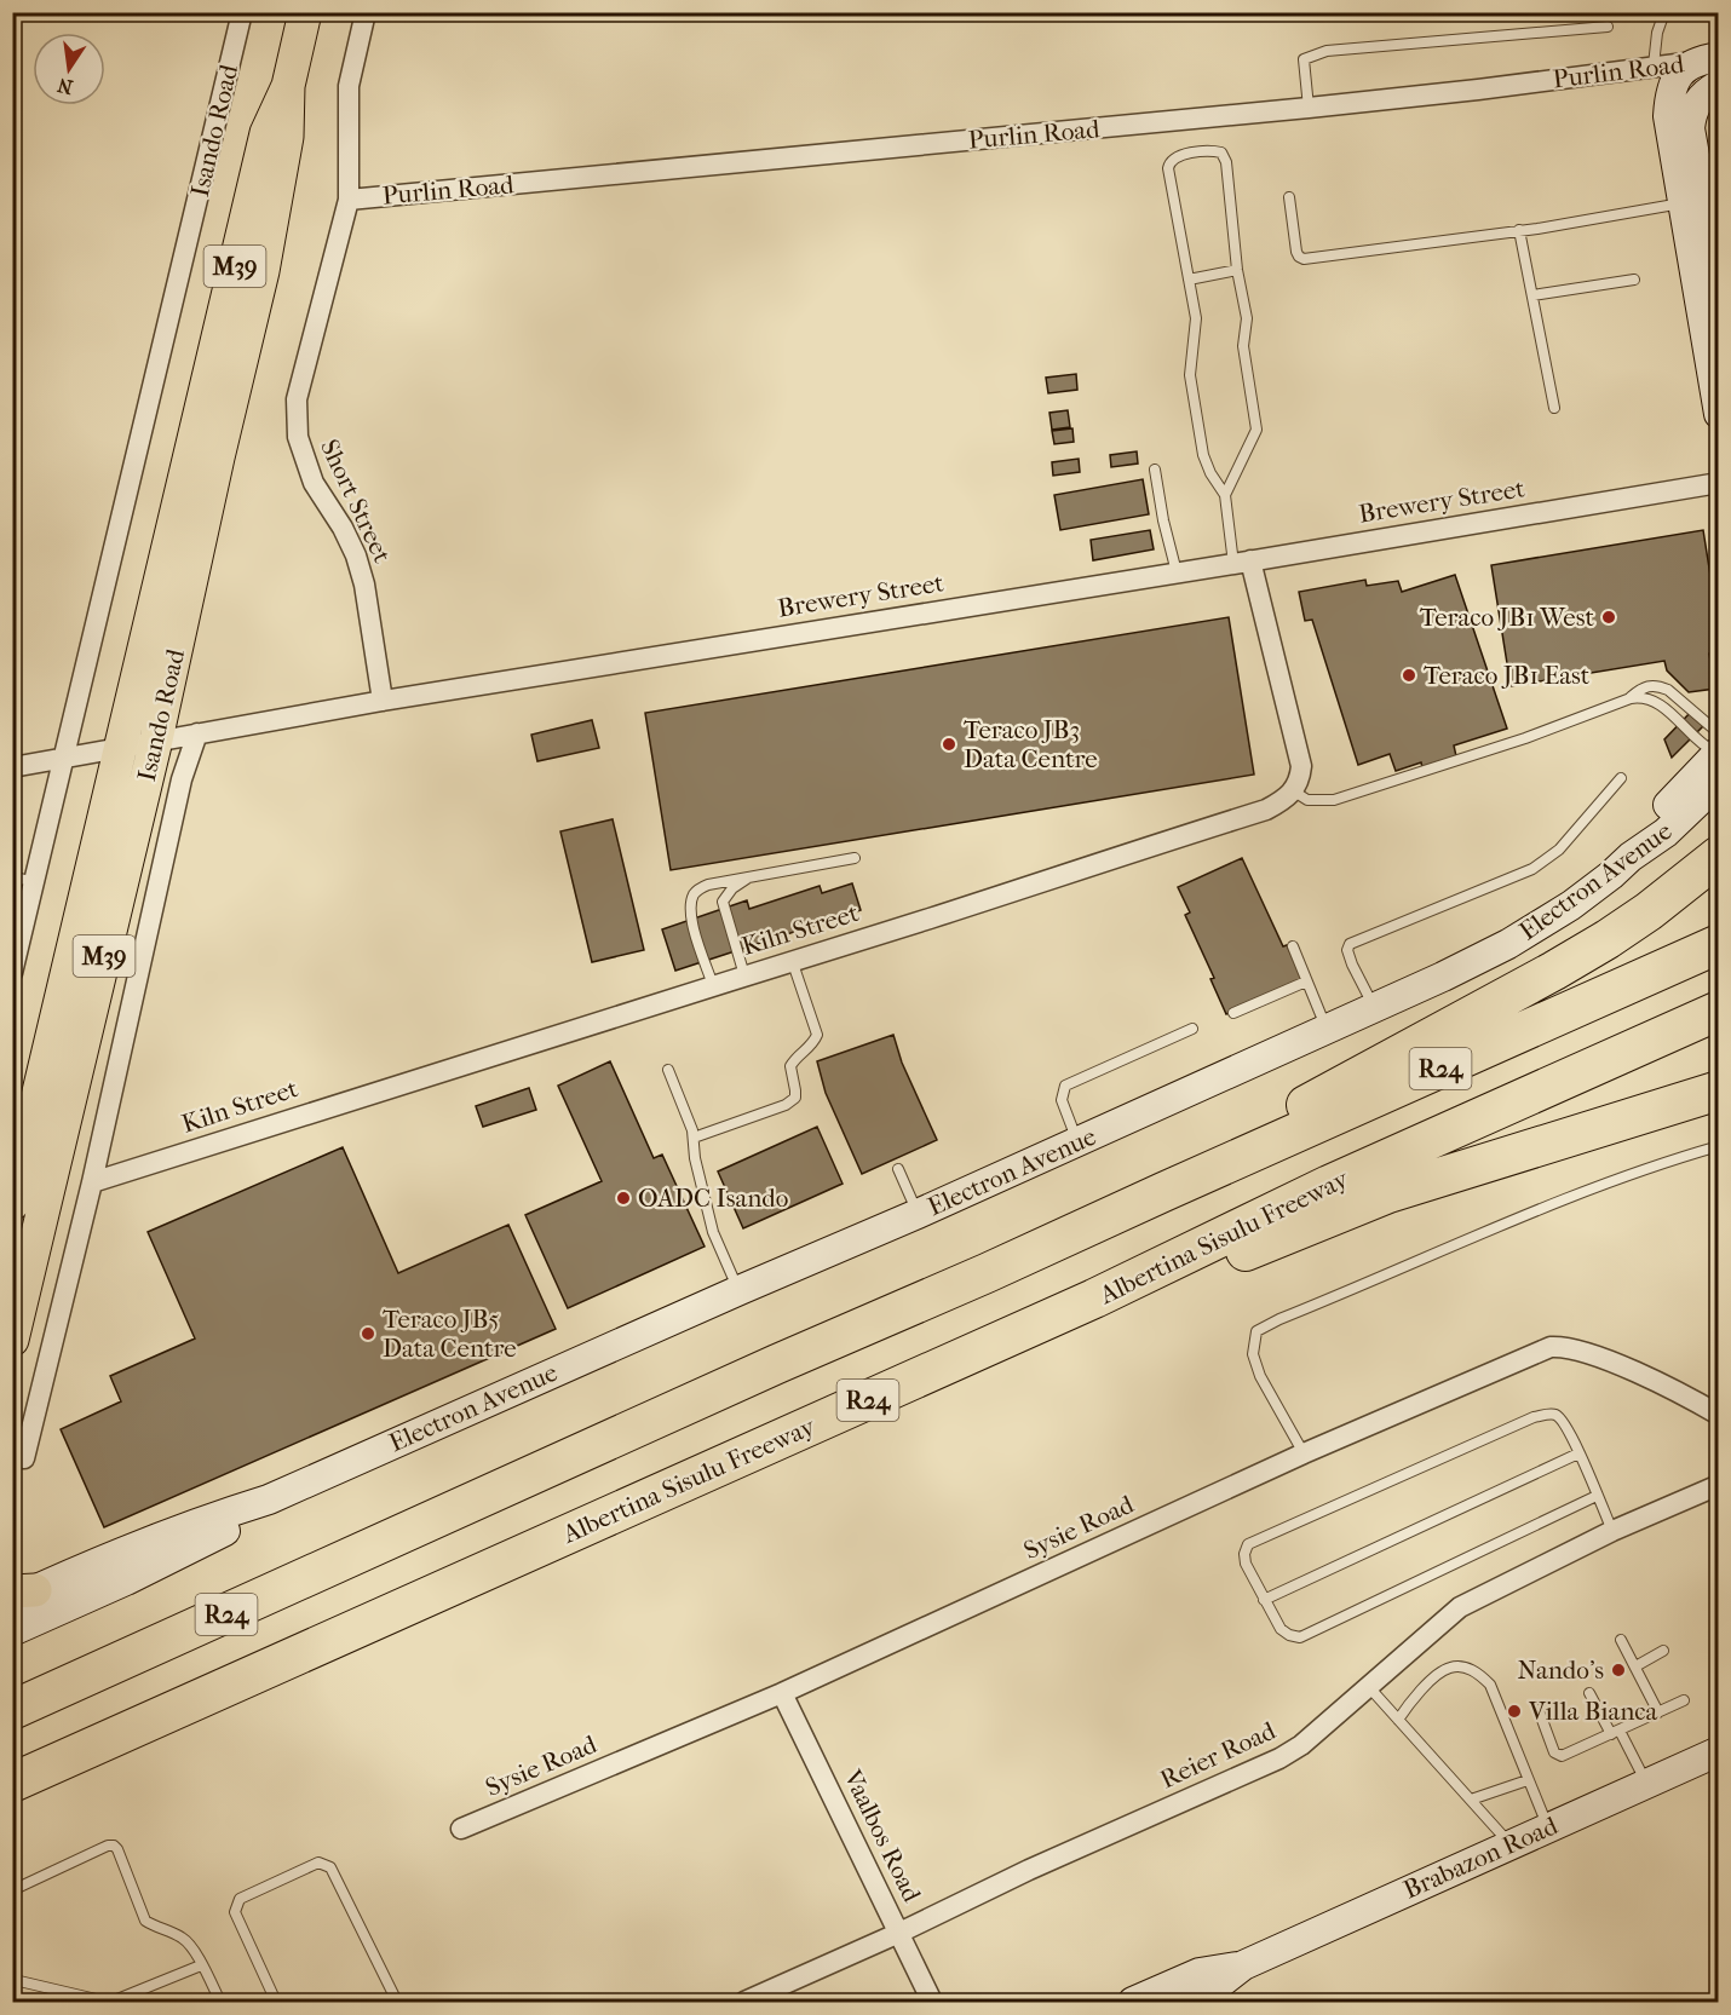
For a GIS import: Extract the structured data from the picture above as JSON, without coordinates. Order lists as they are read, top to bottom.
{
  "streets": {
    "highway": ["R24", "Albertina Sisulu Freeway"],
    "main road": [
      "Isando Road",
      "M39",
      "Electron Avenue",
      "Brabazon Road"
    ],
    "street": [
      "Purlin Road",
      "Short Street",
      "Brewery Street",
      "Kiln Street",
      "Sysie Road",
      "Reier Road",
      "Vaalbos Road"
    ]
  },
  "crossings": [
    ["Purlin Road", "Short Street"],
    ["Isando Road", "Brewery Street"],
    ["Short Street", "Brewery Street"],
    ["Sysie Road", "Vaalbos Road"],
    ["Reier Road", "Vaalbos Road"]
  ],
  "places": [
    "Teraco JB1 West",
    "Teraco JB1 East",
    "Teraco JB3 Data Centre",
    "OADC Isando",
    "Teraco JB5 Data Centre",
    "Nando's",
    "Villa Bianca"
  ],
  "north": "bottom"
}
